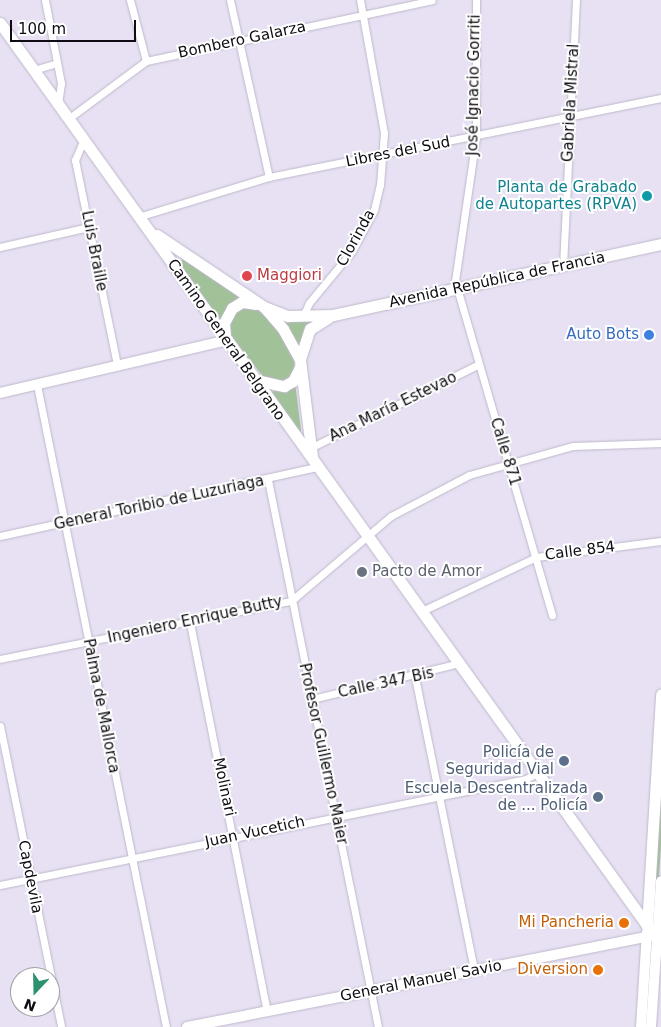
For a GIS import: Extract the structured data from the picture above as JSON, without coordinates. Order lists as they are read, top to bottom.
{
  "streets": {
    "main road": ["Avenida República de Francia", "Camino General Belgrano", "General Manuel Savio"],
    "street": [
      "Bombero Galarza",
      "José Ignacio Gorriti",
      "Gabriela Mistral",
      "Libres del Sud",
      "Clorinda",
      "Luis Braille",
      "Ana María Estevao",
      "Calle 871",
      "General Toribio de Luzuriaga",
      "Calle 854",
      "Ingeniero Enrique Butty",
      "Calle 347 Bis",
      "Palma de Mallorca",
      "Profesor Guillermo Maier",
      "Molinari",
      "Juan Vucetich",
      "Capdevila"
    ]
  },
  "crossings": [
    ["Bombero Galarza", "Clorinda"],
    ["Bombero Galarza", "Camino General Belgrano"],
    ["José Ignacio Gorriti", "Libres del Sud"],
    ["José Ignacio Gorriti", "Avenida República de Francia"],
    ["José Ignacio Gorriti", "Calle 871"],
    ["Gabriela Mistral", "Libres del Sud"],
    ["Gabriela Mistral", "Avenida República de Francia"],
    ["Libres del Sud", "Clorinda"],
    ["Libres del Sud", "Camino General Belgrano"],
    ["Clorinda", "Avenida República de Francia"],
    ["Luis Braille", "Camino General Belgrano"],
    ["Avenida República de Francia", "Camino General Belgrano"],
    ["Avenida República de Francia", "Calle 871"],
    ["Camino General Belgrano", "Ana María Estevao"],
    ["Camino General Belgrano", "General Toribio de Luzuriaga"],
    ["Camino General Belgrano", "Calle 854"],
    ["Camino General Belgrano", "Ingeniero Enrique Butty"],
    ["Camino General Belgrano", "Calle 347 Bis"],
    ["Camino General Belgrano", "Juan Vucetich"],
    ["Camino General Belgrano", "General Manuel Savio"],
    ["Ana María Estevao", "Calle 871"],
    ["Calle 871", "Calle 854"],
    ["Calle 871", "Ingeniero Enrique Butty"],
    ["General Toribio de Luzuriaga", "Palma de Mallorca"],
    ["General Toribio de Luzuriaga", "Profesor Guillermo Maier"],
    ["Ingeniero Enrique Butty", "Palma de Mallorca"],
    ["Ingeniero Enrique Butty", "Profesor Guillermo Maier"],
    ["Ingeniero Enrique Butty", "Molinari"],
    ["Calle 347 Bis", "Profesor Guillermo Maier"],
    ["Palma de Mallorca", "Juan Vucetich"],
    ["Profesor Guillermo Maier", "Juan Vucetich"],
    ["Profesor Guillermo Maier", "General Manuel Savio"],
    ["Molinari", "Juan Vucetich"],
    ["Molinari", "General Manuel Savio"],
    ["Juan Vucetich", "Capdevila"]
  ],
  "places": [
    "Planta de Grabado de Autopartes (RPVA)",
    "Maggiori",
    "Auto Bots",
    "Pacto de Amor",
    "Policía de Seguridad Vial",
    "Escuela Descentralizada de ... Policía",
    "Mi Pancheria",
    "Diversion"
  ],
  "scale_bar": "100 m",
  "north": "bottom"
}
